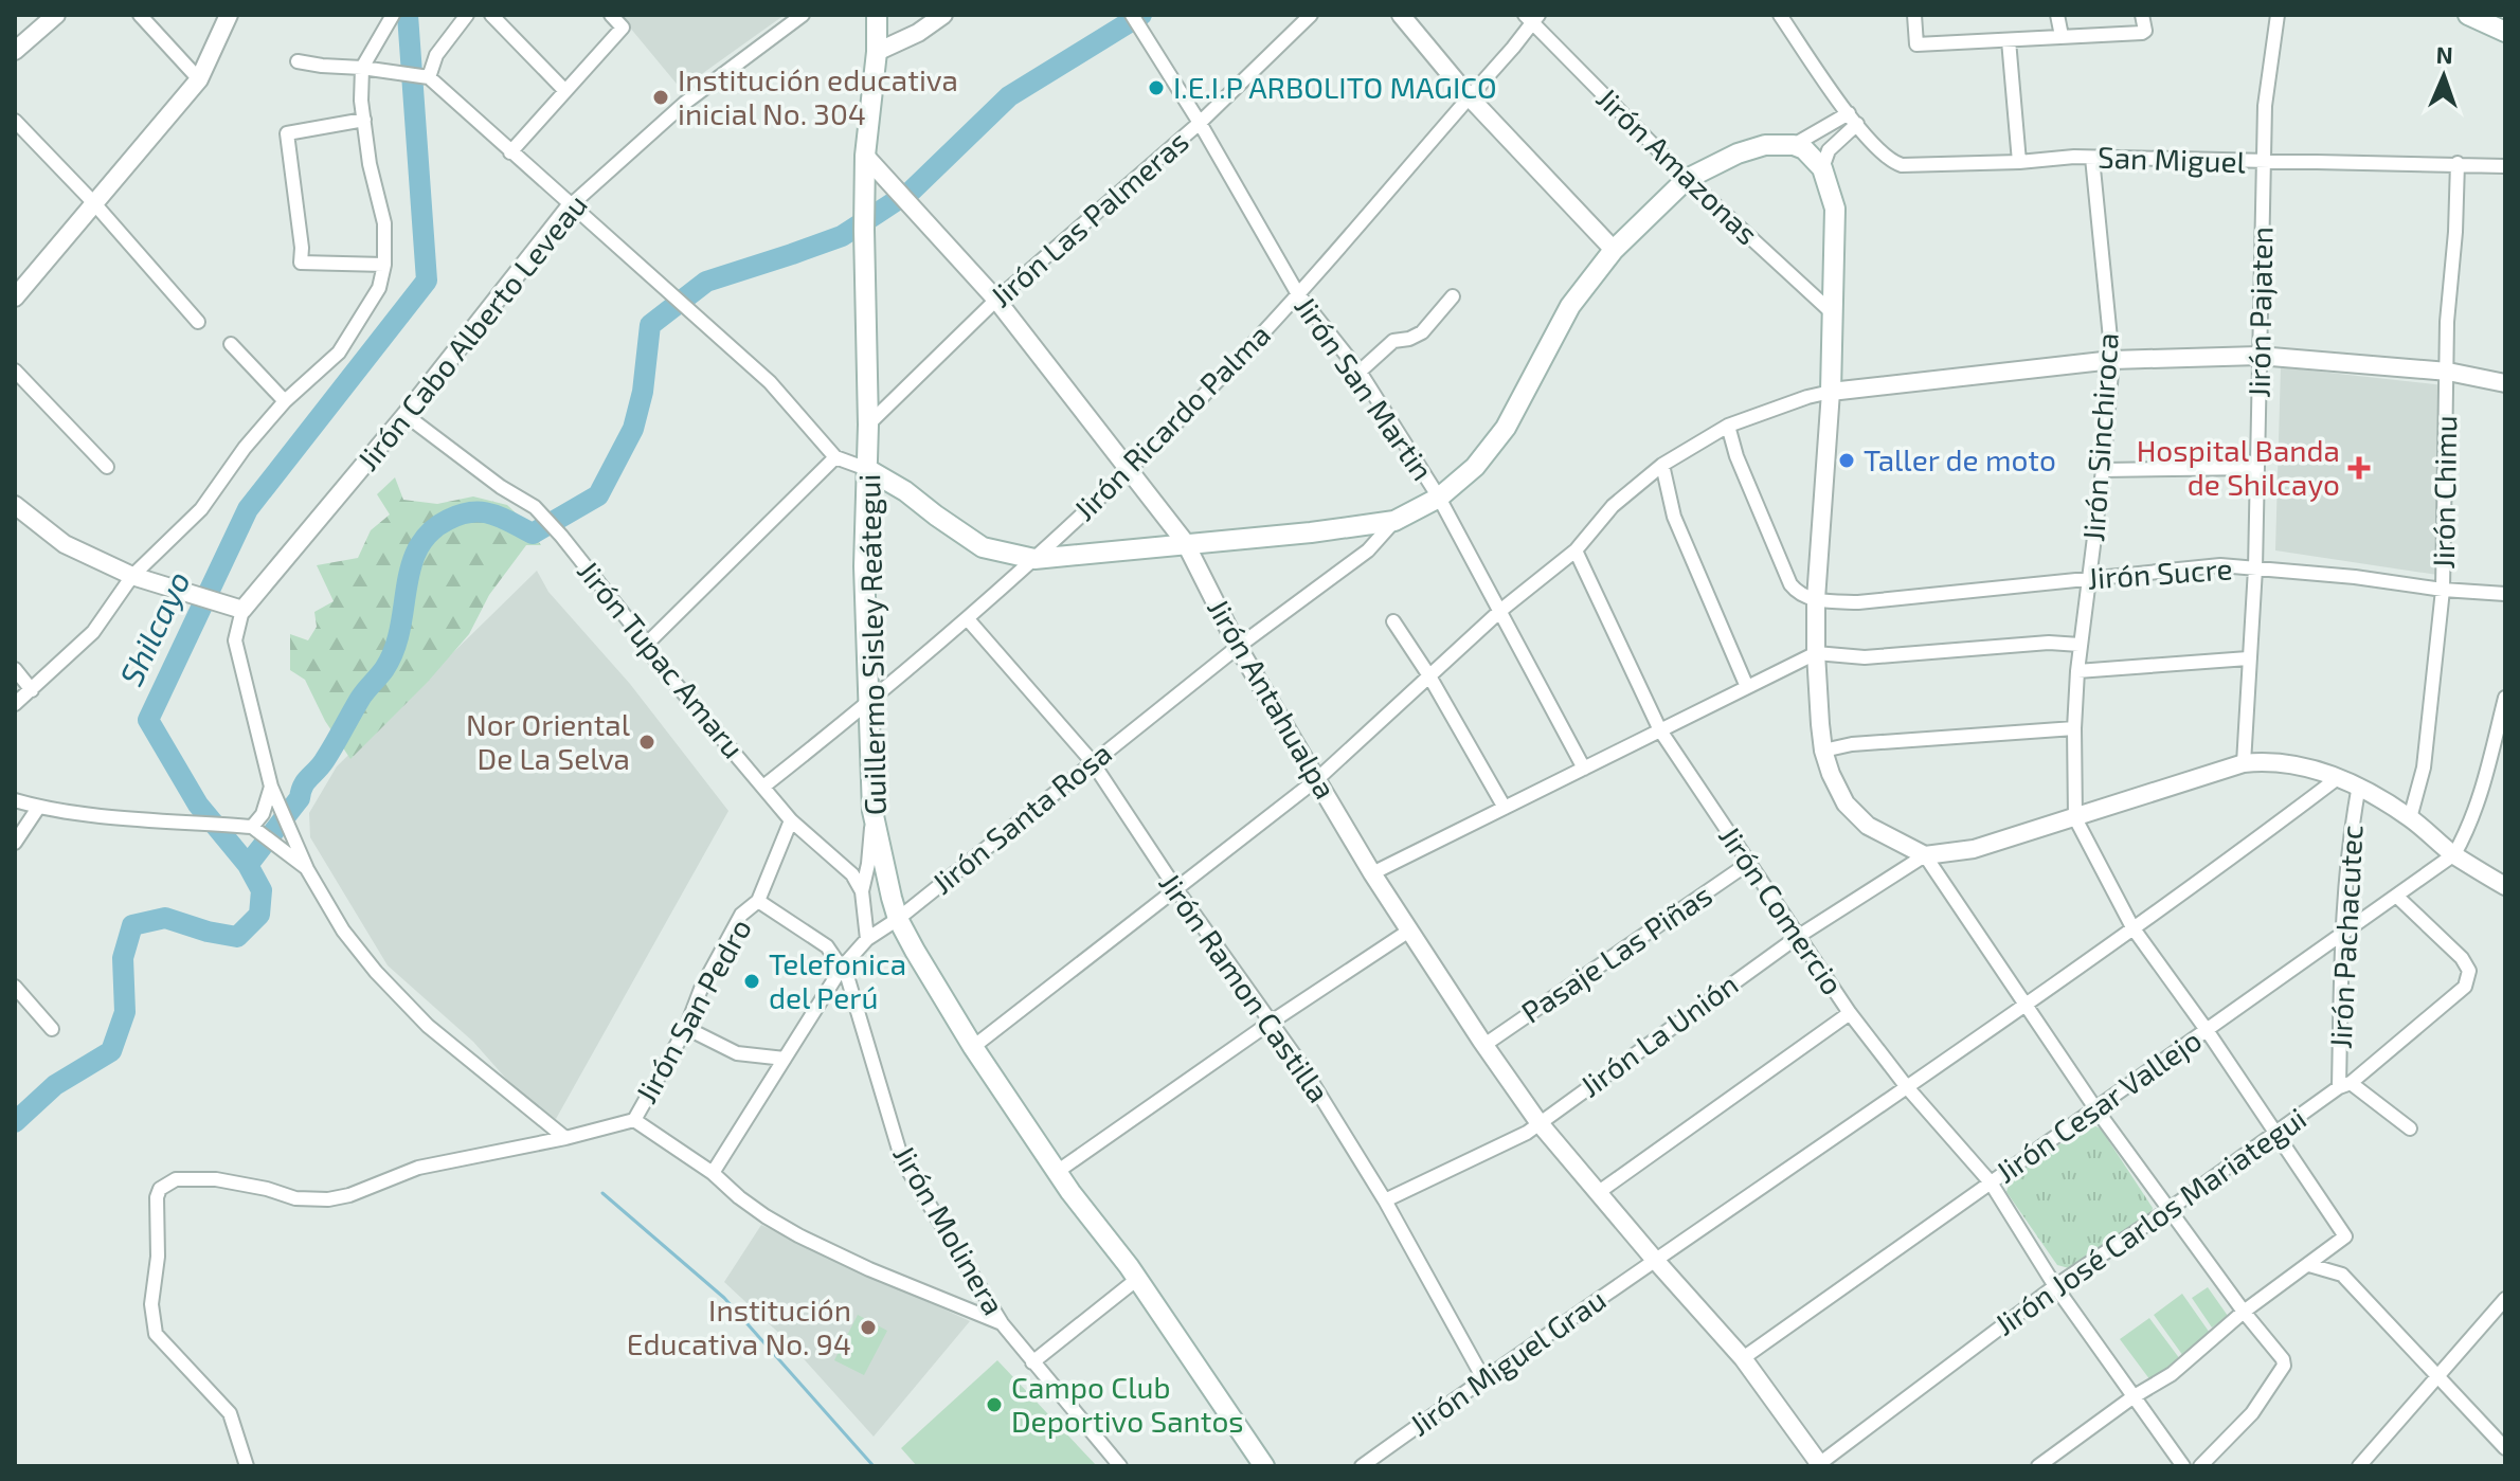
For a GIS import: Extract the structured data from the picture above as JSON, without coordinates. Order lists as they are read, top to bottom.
{
  "streets": {
    "main road": ["Guillermo Sisley Reátegui"],
    "street": [
      "San Miguel",
      "Jirón Amazonas",
      "Jirón Las Palmeras",
      "Jirón Pajaten",
      "Jirón Cabo Alberto Leveau",
      "Jirón San Martin",
      "Jirón Ricardo Palma",
      "Jirón Sinchiroca",
      "Jirón Chimu",
      "Jirón Sucre",
      "Jirón Tupac Amaru",
      "Jirón Antahualpa",
      "Jirón Santa Rosa",
      "Jirón Comercio",
      "Jirón Pachacutec",
      "Pasaje Las Piñas",
      "Jirón Ramon Castilla",
      "Jirón San Pedro",
      "Jirón La Unión",
      "Jirón Cesar Vallejo",
      "Jirón José Carlos Mariategui",
      "Jirón Molinera",
      "Jirón Miguel Grau"
    ]
  },
  "crossings": [
    ["San Miguel", "Jirón Pajaten"],
    ["San Miguel", "Jirón Sinchiroca"],
    ["San Miguel", "Jirón Chimu"],
    ["Jirón Amazonas", "Jirón Ricardo Palma"],
    ["Jirón Las Palmeras", "Jirón San Martin"],
    ["Jirón Las Palmeras", "Guillermo Sisley Reátegui"],
    ["Jirón Las Palmeras", "Jirón Antahualpa"],
    ["Jirón Pajaten", "Jirón Sucre"],
    ["Jirón Cabo Alberto Leveau", "Jirón Tupac Amaru"],
    ["Jirón San Martin", "Jirón Ricardo Palma"],
    ["Jirón Ricardo Palma", "Guillermo Sisley Reátegui"],
    ["Jirón Ricardo Palma", "Jirón Tupac Amaru"],
    ["Jirón Ricardo Palma", "Jirón Antahualpa"],
    ["Jirón Ricardo Palma", "Jirón Ramon Castilla"],
    ["Jirón Sinchiroca", "Jirón Sucre"],
    ["Jirón Chimu", "Jirón Sucre"],
    ["Guillermo Sisley Reátegui", "Jirón Antahualpa"],
    ["Guillermo Sisley Reátegui", "Jirón Santa Rosa"],
    ["Jirón Tupac Amaru", "Jirón San Pedro"],
    ["Jirón Antahualpa", "Jirón Santa Rosa"],
    ["Jirón Antahualpa", "Pasaje Las Piñas"],
    ["Jirón Antahualpa", "Jirón La Unión"],
    ["Jirón Antahualpa", "Jirón Cesar Vallejo"],
    ["Jirón Antahualpa", "Jirón José Carlos Mariategui"],
    ["Jirón Antahualpa", "Jirón Miguel Grau"],
    ["Jirón Santa Rosa", "Jirón Ramon Castilla"],
    ["Jirón Santa Rosa", "Jirón Molinera"],
    ["Jirón Comercio", "Pasaje Las Piñas"],
    ["Jirón Comercio", "Jirón La Unión"],
    ["Jirón Comercio", "Jirón Cesar Vallejo"],
    ["Jirón Comercio", "Jirón José Carlos Mariategui"],
    ["Jirón Comercio", "Jirón Miguel Grau"],
    ["Jirón Pachacutec", "Jirón Cesar Vallejo"],
    ["Jirón Pachacutec", "Jirón José Carlos Mariategui"],
    ["Jirón Ramon Castilla", "Jirón La Unión"],
    ["Jirón Ramon Castilla", "Jirón Miguel Grau"],
    ["Jirón San Pedro", "Jirón Molinera"],
    ["Jirón Cesar Vallejo", "Jirón José Carlos Mariategui"]
  ],
  "water": ["Shilcayo"],
  "places": {
    "other": [
      "I.E.I.P ARBOLITO MAGICO",
      "Institución educativa inicial No. 304",
      "Taller de moto",
      "Nor Oriental De La Selva",
      "Telefonica del Perú",
      "Institución Educativa No. 94",
      "Campo Club Deportivo Santos"
    ],
    "health": ["Hospital Banda de Shilcayo"]
  },
  "north": "top"
}
